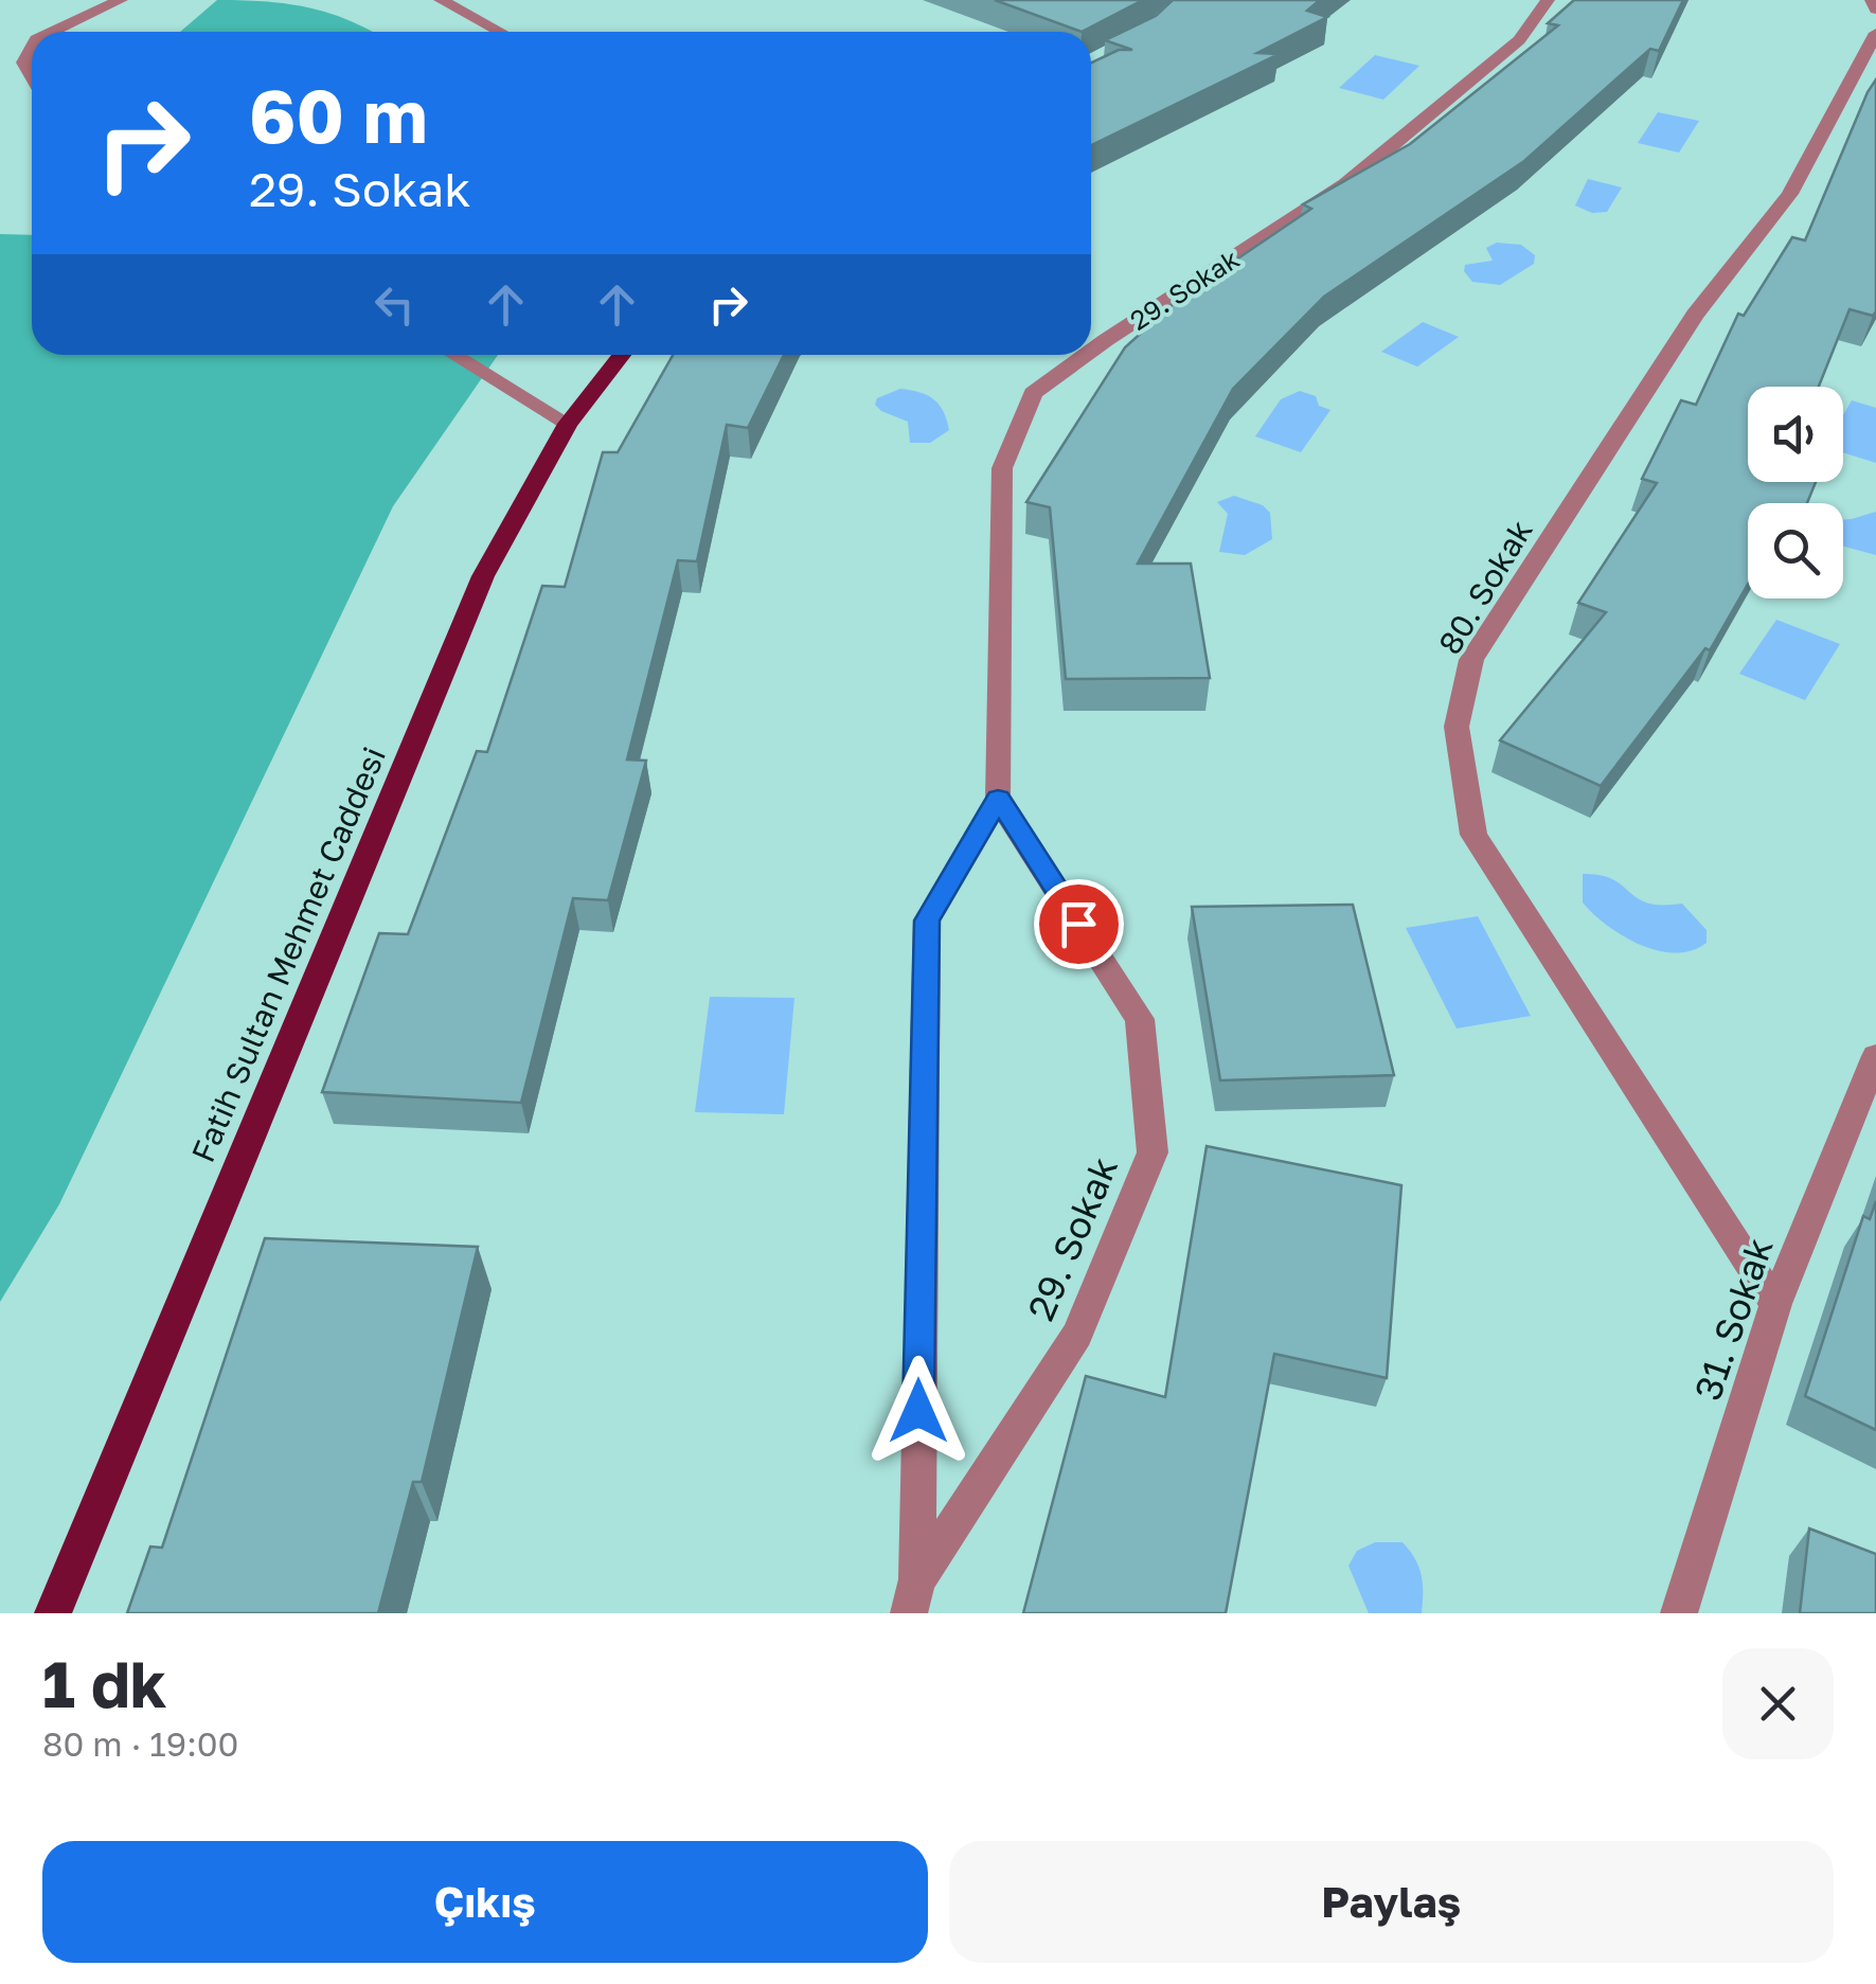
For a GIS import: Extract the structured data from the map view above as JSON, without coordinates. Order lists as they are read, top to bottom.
{
  "streets": {
    "main road": ["Fatih Sultan Mehmet Caddesi"],
    "street": ["29. Sokak", "80. Sokak", "31. Sokak"]
  },
  "crossings": [
    ["80. Sokak", "31. Sokak"]
  ],
  "page": {
    "turn": ["60 m", "29. Sokak"],
    "heading": ["1 dk", "80 m · 19:00"],
    "buttons": ["Çıkış", "Paylaş"]
  }
}
